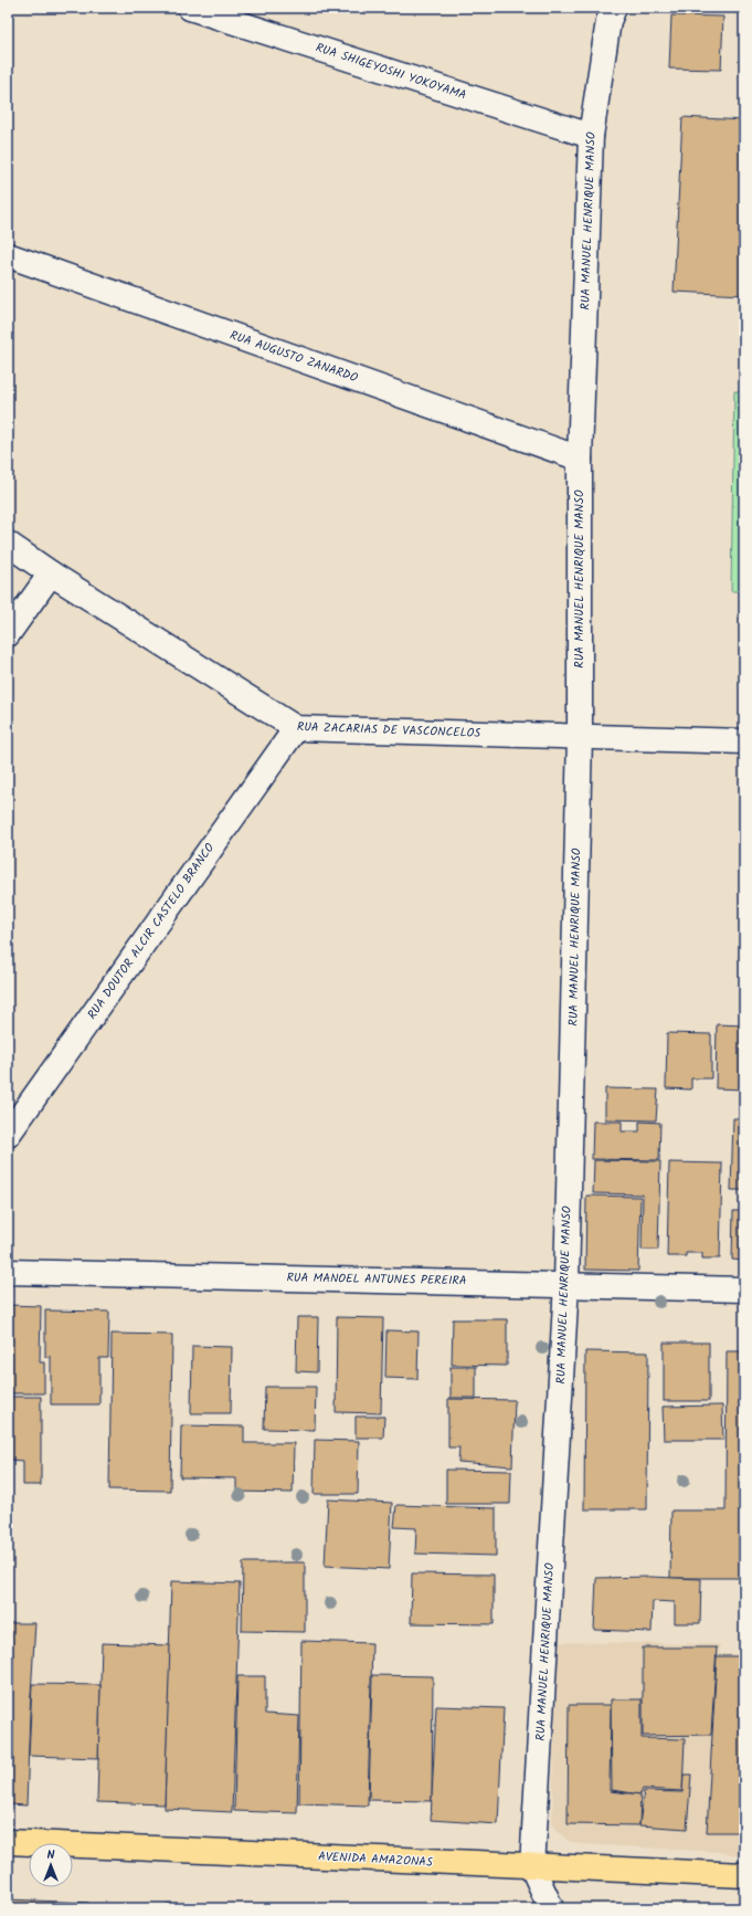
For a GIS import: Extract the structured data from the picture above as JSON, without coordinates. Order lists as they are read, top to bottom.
{
  "streets": {
    "main road": ["AVENIDA AMAZONAS"],
    "street": [
      "RUA SHIGEYOSHI YOKOYAMA",
      "RUA MANUEL HENRIQUE MANSO",
      "RUA AUGUSTO ZANARDO",
      "RUA ZACARIAS DE VASCONCELOS",
      "RUA DOUTOR ALCIR CASTELO BRANCO",
      "RUA MANOEL ANTUNES PEREIRA"
    ]
  },
  "crossings": [
    ["RUA SHIGEYOSHI YOKOYAMA", "RUA MANUEL HENRIQUE MANSO"],
    ["RUA MANUEL HENRIQUE MANSO", "RUA AUGUSTO ZANARDO"],
    ["RUA MANUEL HENRIQUE MANSO", "RUA ZACARIAS DE VASCONCELOS"],
    ["RUA MANUEL HENRIQUE MANSO", "RUA MANOEL ANTUNES PEREIRA"],
    ["RUA MANUEL HENRIQUE MANSO", "AVENIDA AMAZONAS"],
    ["RUA ZACARIAS DE VASCONCELOS", "RUA DOUTOR ALCIR CASTELO BRANCO"]
  ],
  "north": "top"
}
